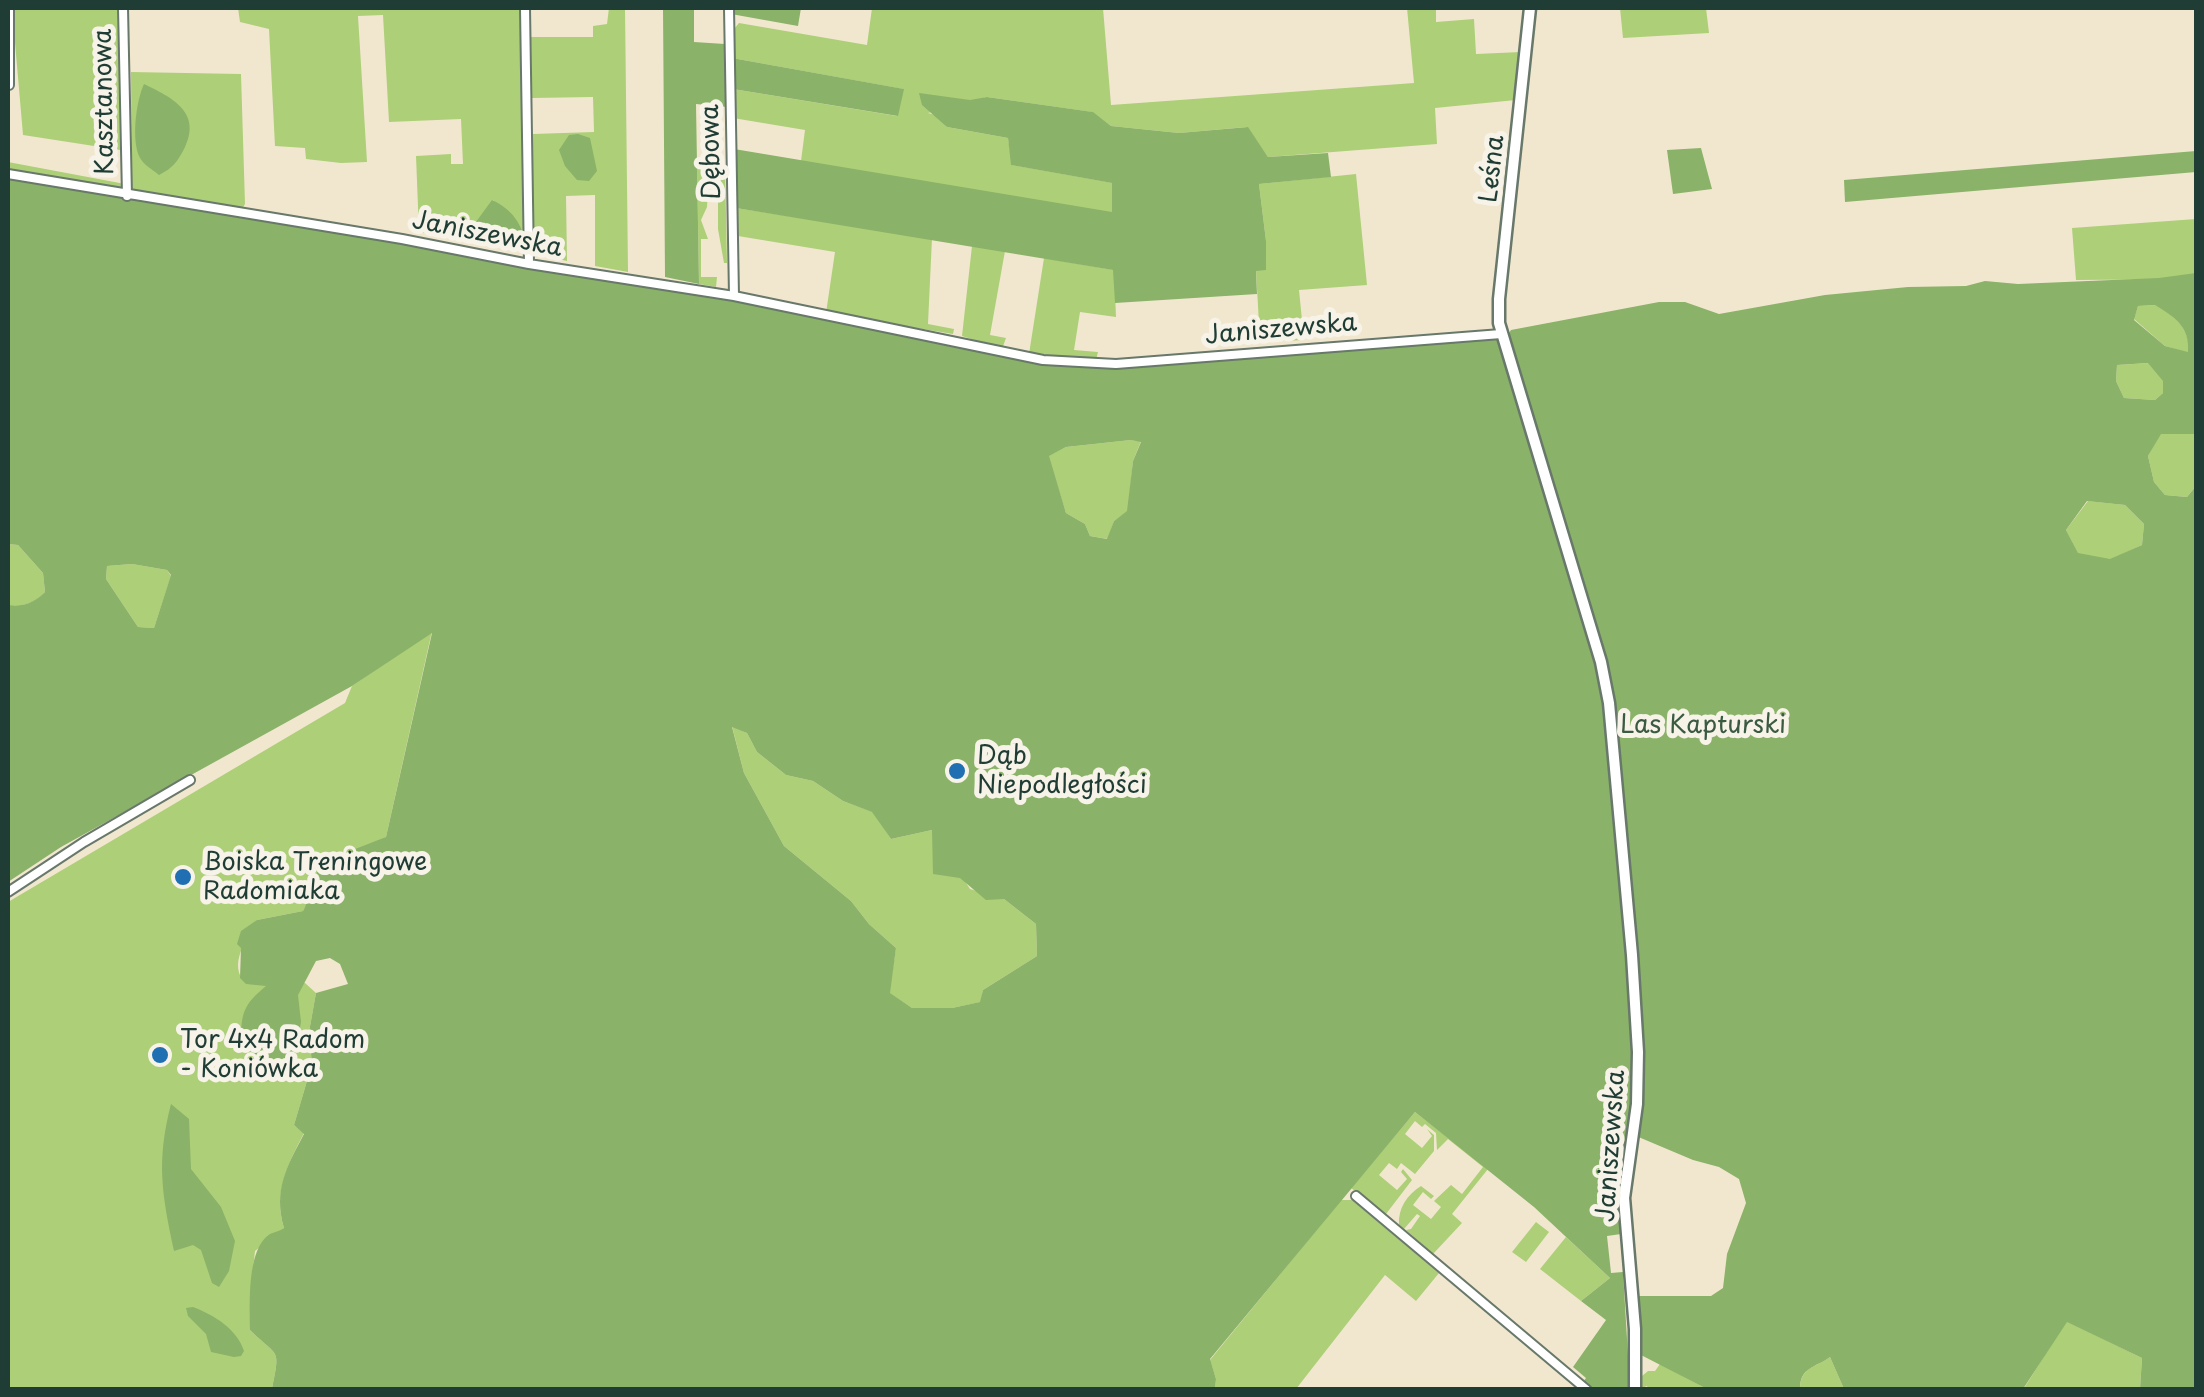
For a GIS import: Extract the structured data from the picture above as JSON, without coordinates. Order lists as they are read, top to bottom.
{
  "streets": {
    "street": [
      "Kasztanowa",
      "Dębowa",
      "Leśna",
      "Janiszewska"
    ]
  },
  "crossings": [
    ["Kasztanowa", "Janiszewska"],
    ["Dębowa", "Janiszewska"],
    ["Leśna", "Janiszewska"]
  ],
  "parks": ["Las Kapturski"],
  "places": ["Dąb Niepodległości", "Boiska Treningowe Radomiaka", "Tor 4x4 Radom - Koniówka"]
}
